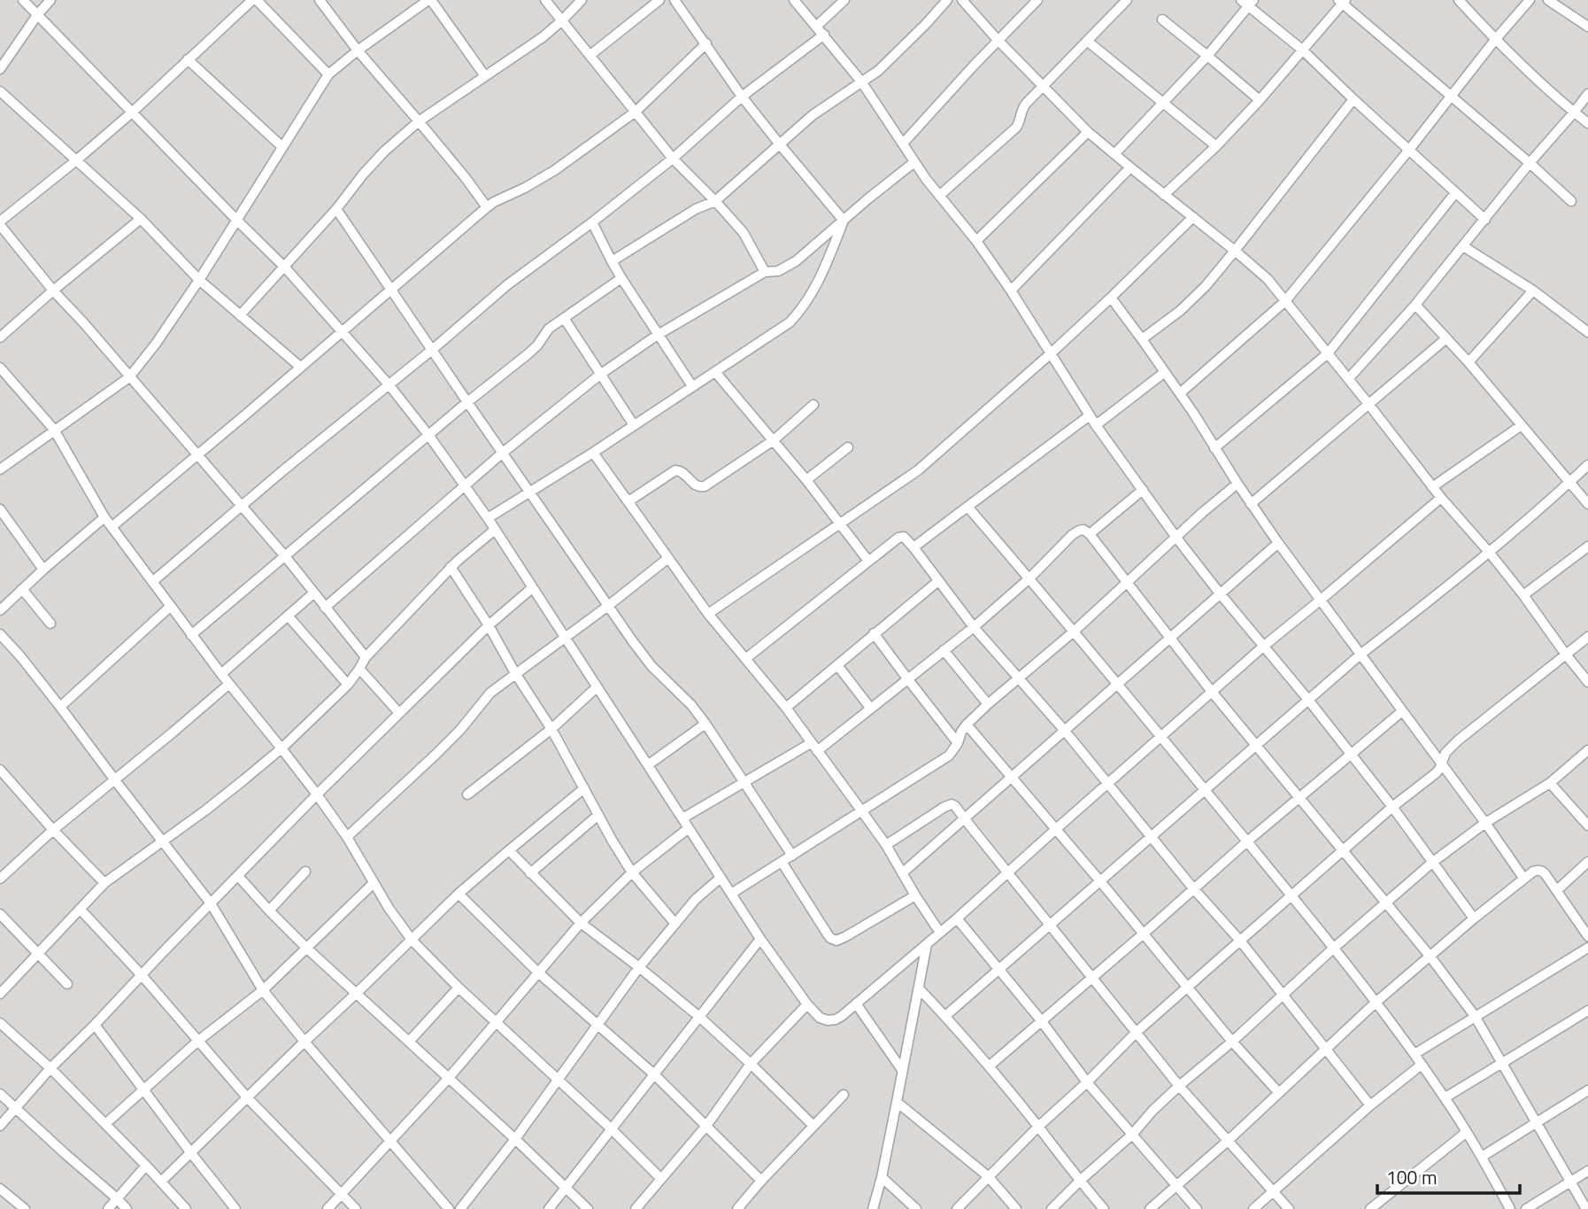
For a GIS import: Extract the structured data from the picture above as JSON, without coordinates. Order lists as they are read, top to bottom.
{
  "scale_bar": "100 m"
}
